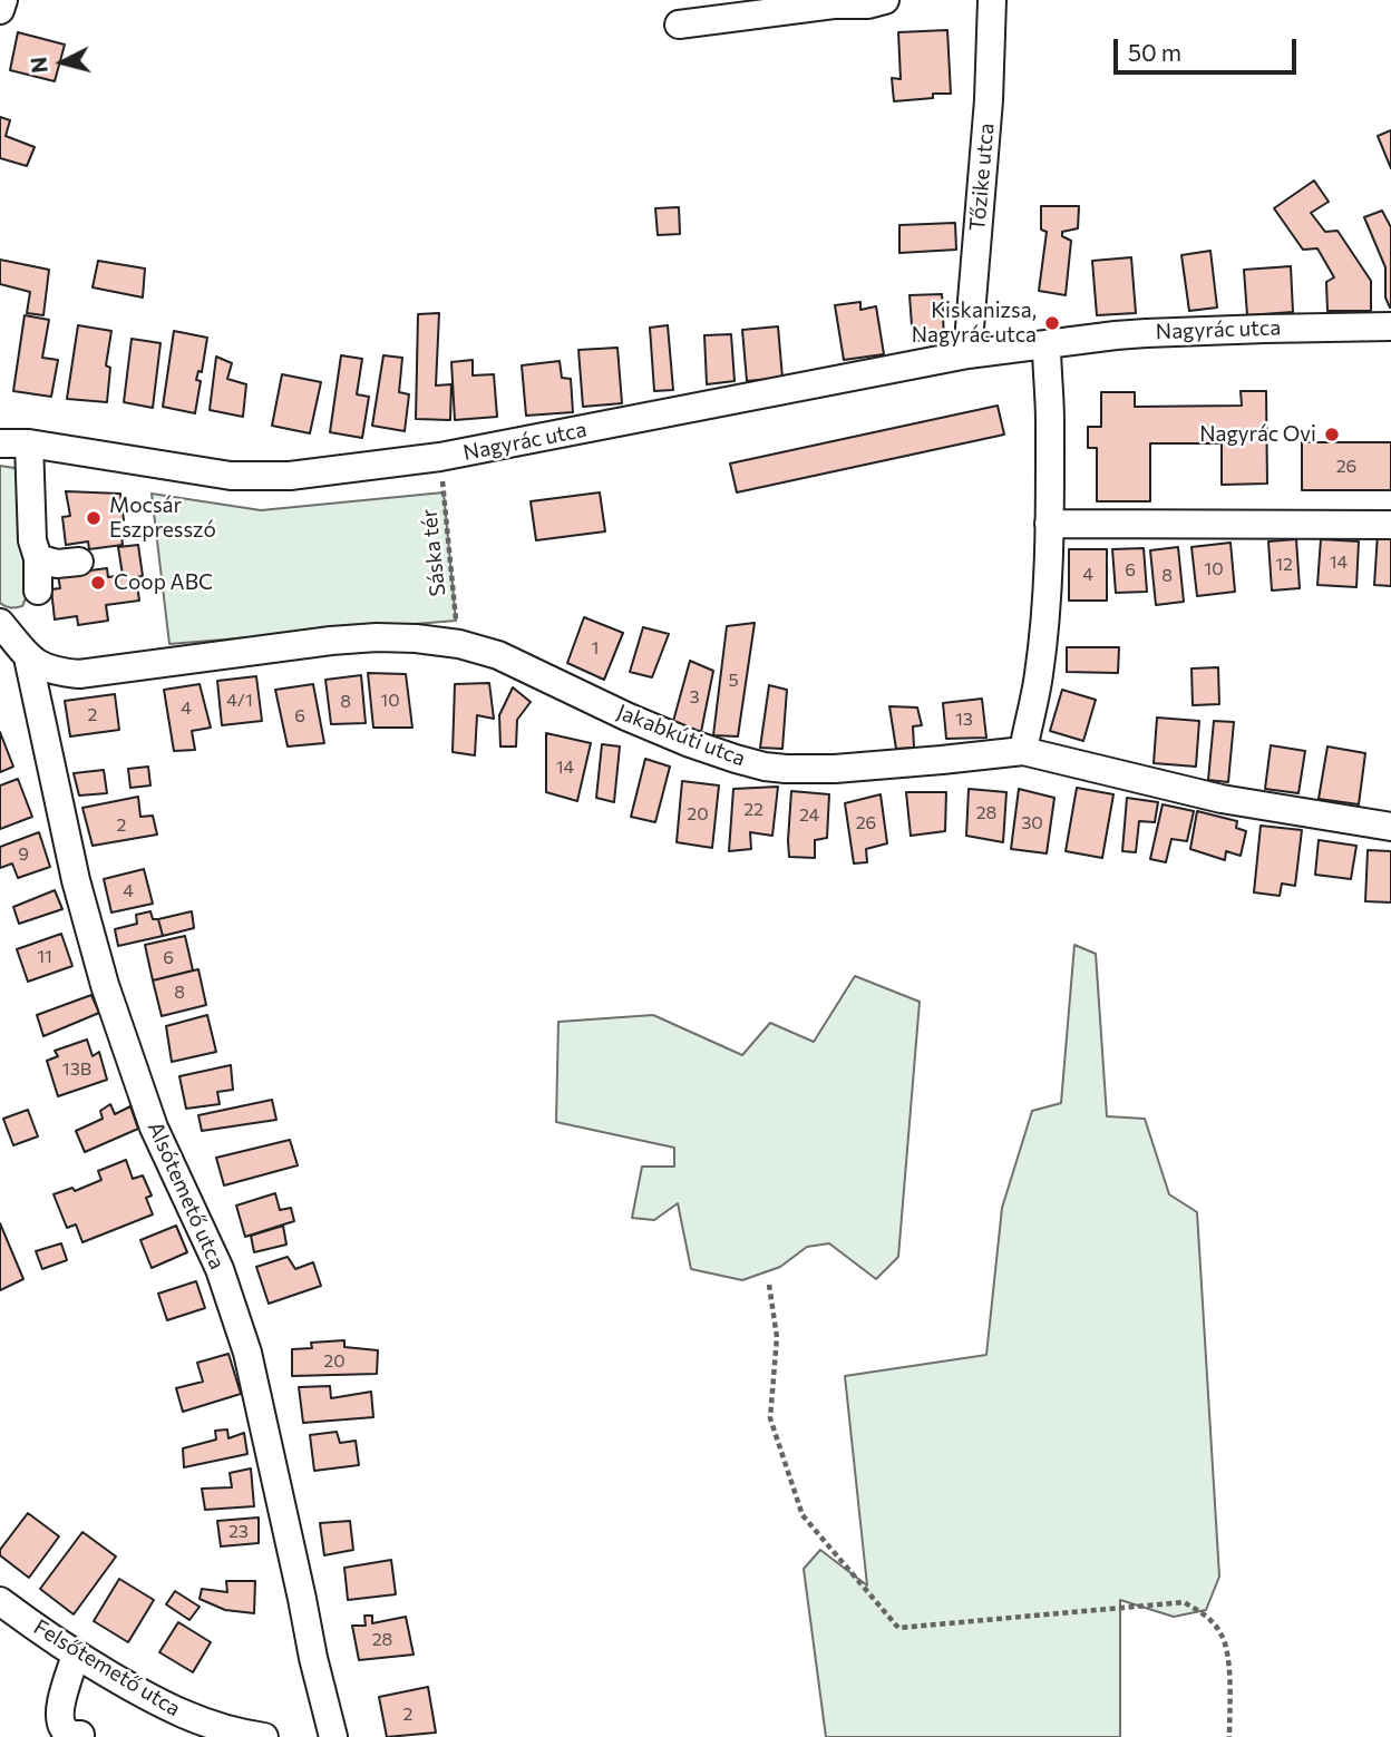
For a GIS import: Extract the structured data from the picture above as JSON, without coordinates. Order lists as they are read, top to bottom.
{
  "streets": {
    "street": [
      "Tőzike utca",
      "Nagyrác utca",
      "Jakabkúti utca",
      "Alsótemető utca",
      "Felsőtemető utca"
    ],
    "path": ["Sáska tér"]
  },
  "crossings": [
    ["Tőzike utca", "Nagyrác utca"],
    ["Nagyrác utca", "Sáska tér"],
    ["Sáska tér", "Jakabkúti utca"],
    ["Jakabkúti utca", "Alsótemető utca"]
  ],
  "places": [
    "Kiskanizsa, Nagyrác utca",
    "Nagyrác Ovi",
    "Mocsár Eszpresszó",
    "Coop ABC"
  ],
  "house_numbers": [
    "26",
    "14",
    "12",
    "10",
    "6",
    "4",
    "8",
    "1",
    "5",
    "3",
    "4/1",
    "10",
    "8",
    "4",
    "2",
    "6",
    "13",
    "14",
    "22",
    "28",
    "20",
    "24",
    "26",
    "30",
    "2",
    "9",
    "4",
    "11",
    "6",
    "8",
    "13B",
    "20",
    "23",
    "28",
    "2"
  ],
  "scale_bar": "50 m",
  "north": "left"
}
